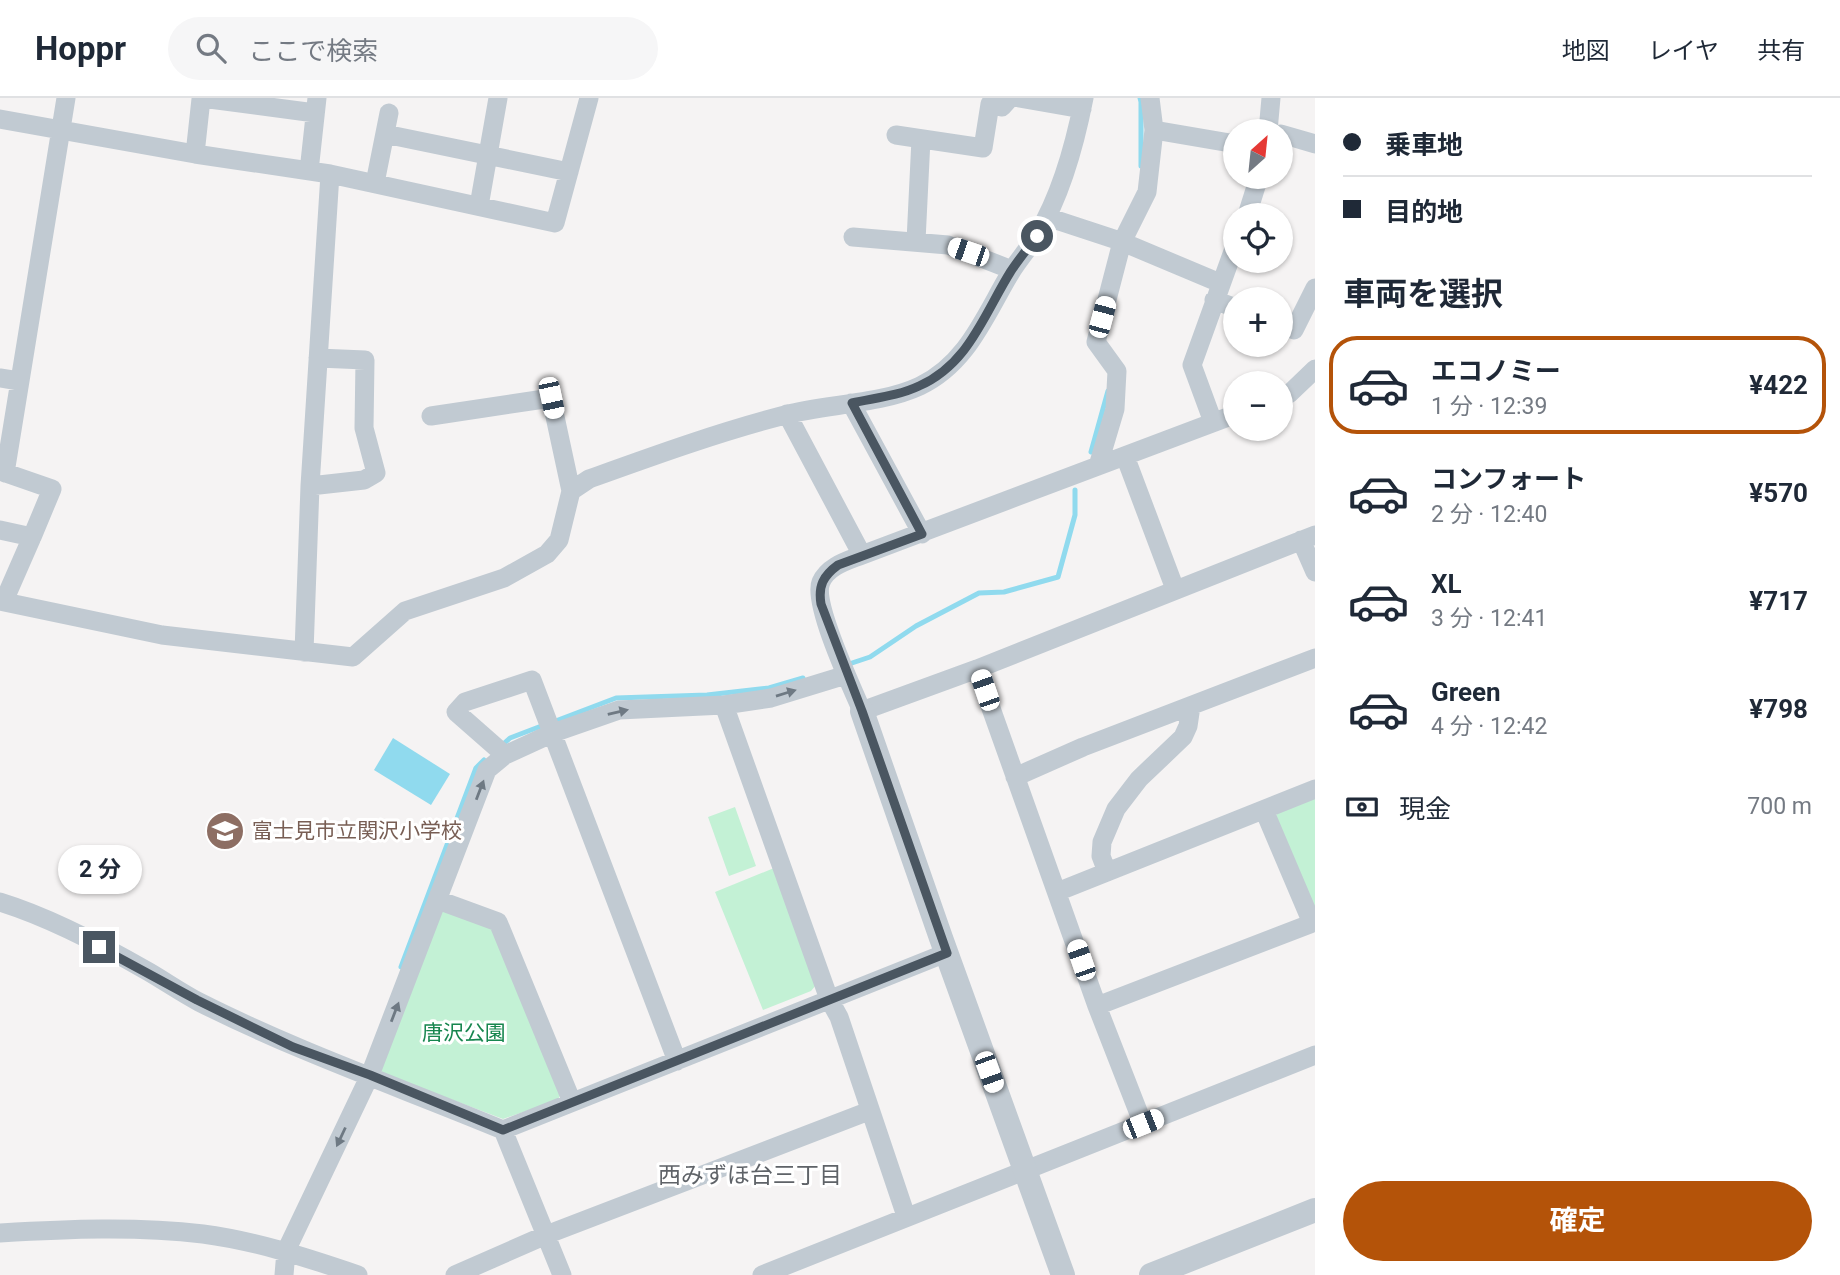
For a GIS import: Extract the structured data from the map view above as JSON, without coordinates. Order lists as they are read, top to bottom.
{
  "districts": ["西みずほ台三丁目"],
  "parks": ["唐沢公園"],
  "places": {
    "school or university": ["富士見市立関沢小学校"]
  },
  "north": "top right",
  "page": {
    "header": "Hoppr",
    "search": "ここで検索",
    "nav": ["地図", "レイヤ", "共有"],
    "banner": ["乗車地", "目的地"],
    "map_buttons": ["+", "−"],
    "heading": "車両を選択",
    "list": [
      {
        "name": "エコノミー",
        "note": "1 分 · 12:39",
        "value": "¥422"
      },
      {
        "name": "コンフォート",
        "note": "2 分 · 12:40",
        "value": "¥570"
      },
      {
        "name": "XL",
        "note": "3 分 · 12:41",
        "value": "¥717"
      },
      {
        "name": "Green",
        "note": "4 分 · 12:42",
        "value": "¥798"
      }
    ],
    "pay": ["現金", "700 m"],
    "bubble": "2 分",
    "buttons": "確定"
  }
}
